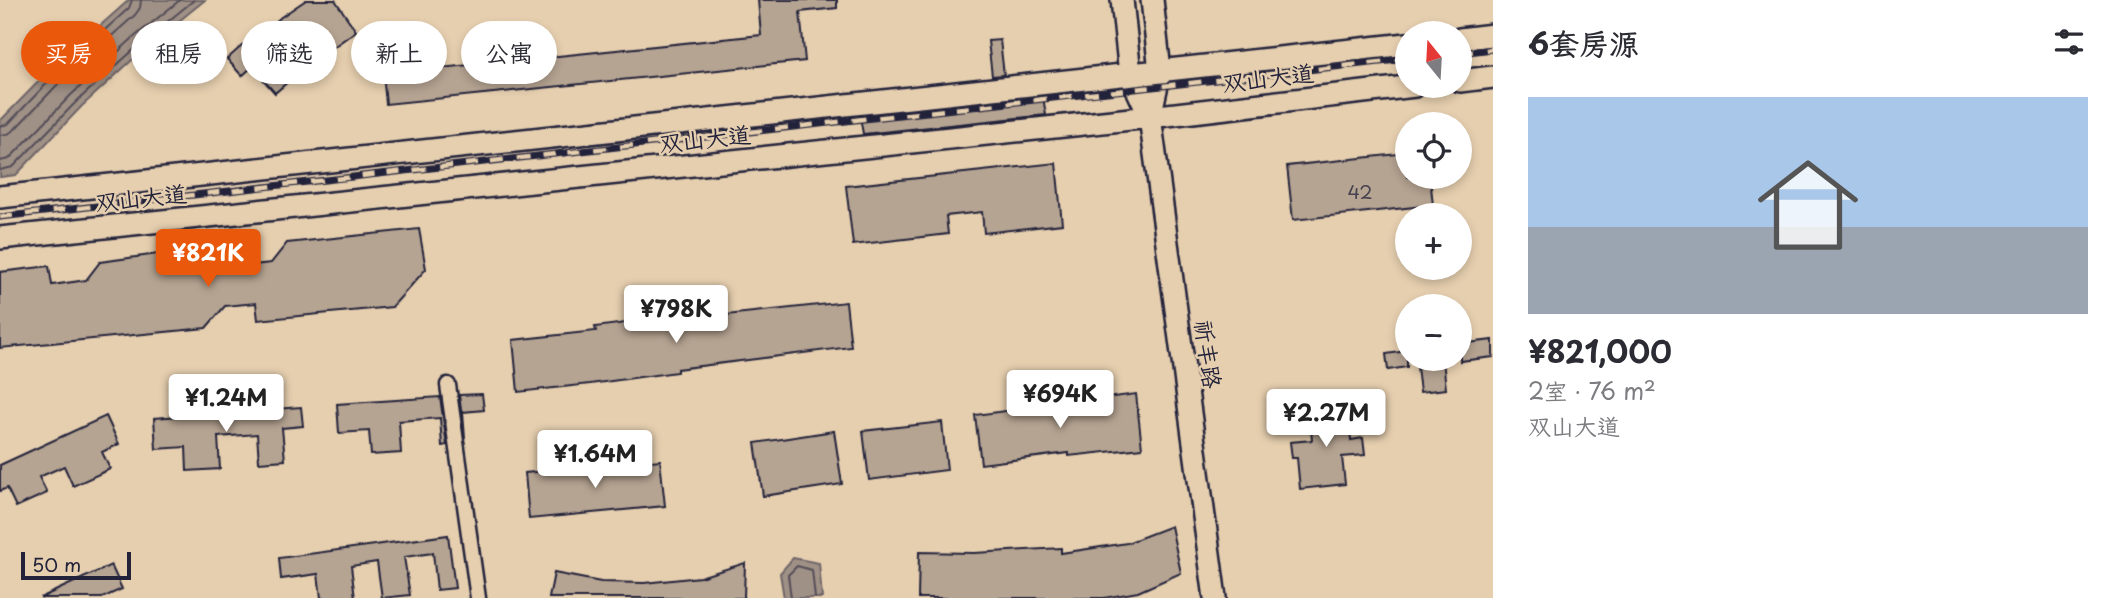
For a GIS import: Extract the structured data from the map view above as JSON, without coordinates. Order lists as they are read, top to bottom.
{
  "streets": {
    "street": ["双山大道", "祈丰路"]
  },
  "crossings": [
    ["双山大道", "祈丰路"]
  ],
  "house_numbers": ["42"],
  "scale_bar": "50 m",
  "north": "top",
  "page": {
    "heading": "6套房源",
    "map_buttons": ["+", "−"],
    "chip": [
      "买房",
      "租房",
      "筛选",
      "新上",
      "公寓"
    ],
    "list": [
      {
        "name": "¥821,000",
        "note": "2室 · 76 m² · 双山大道"
      }
    ],
    "price": [
      "¥821K",
      "¥798K",
      "¥694K",
      "¥1.24M",
      "¥2.27M",
      "¥1.64M"
    ],
    "scale": "50 m"
  }
}
